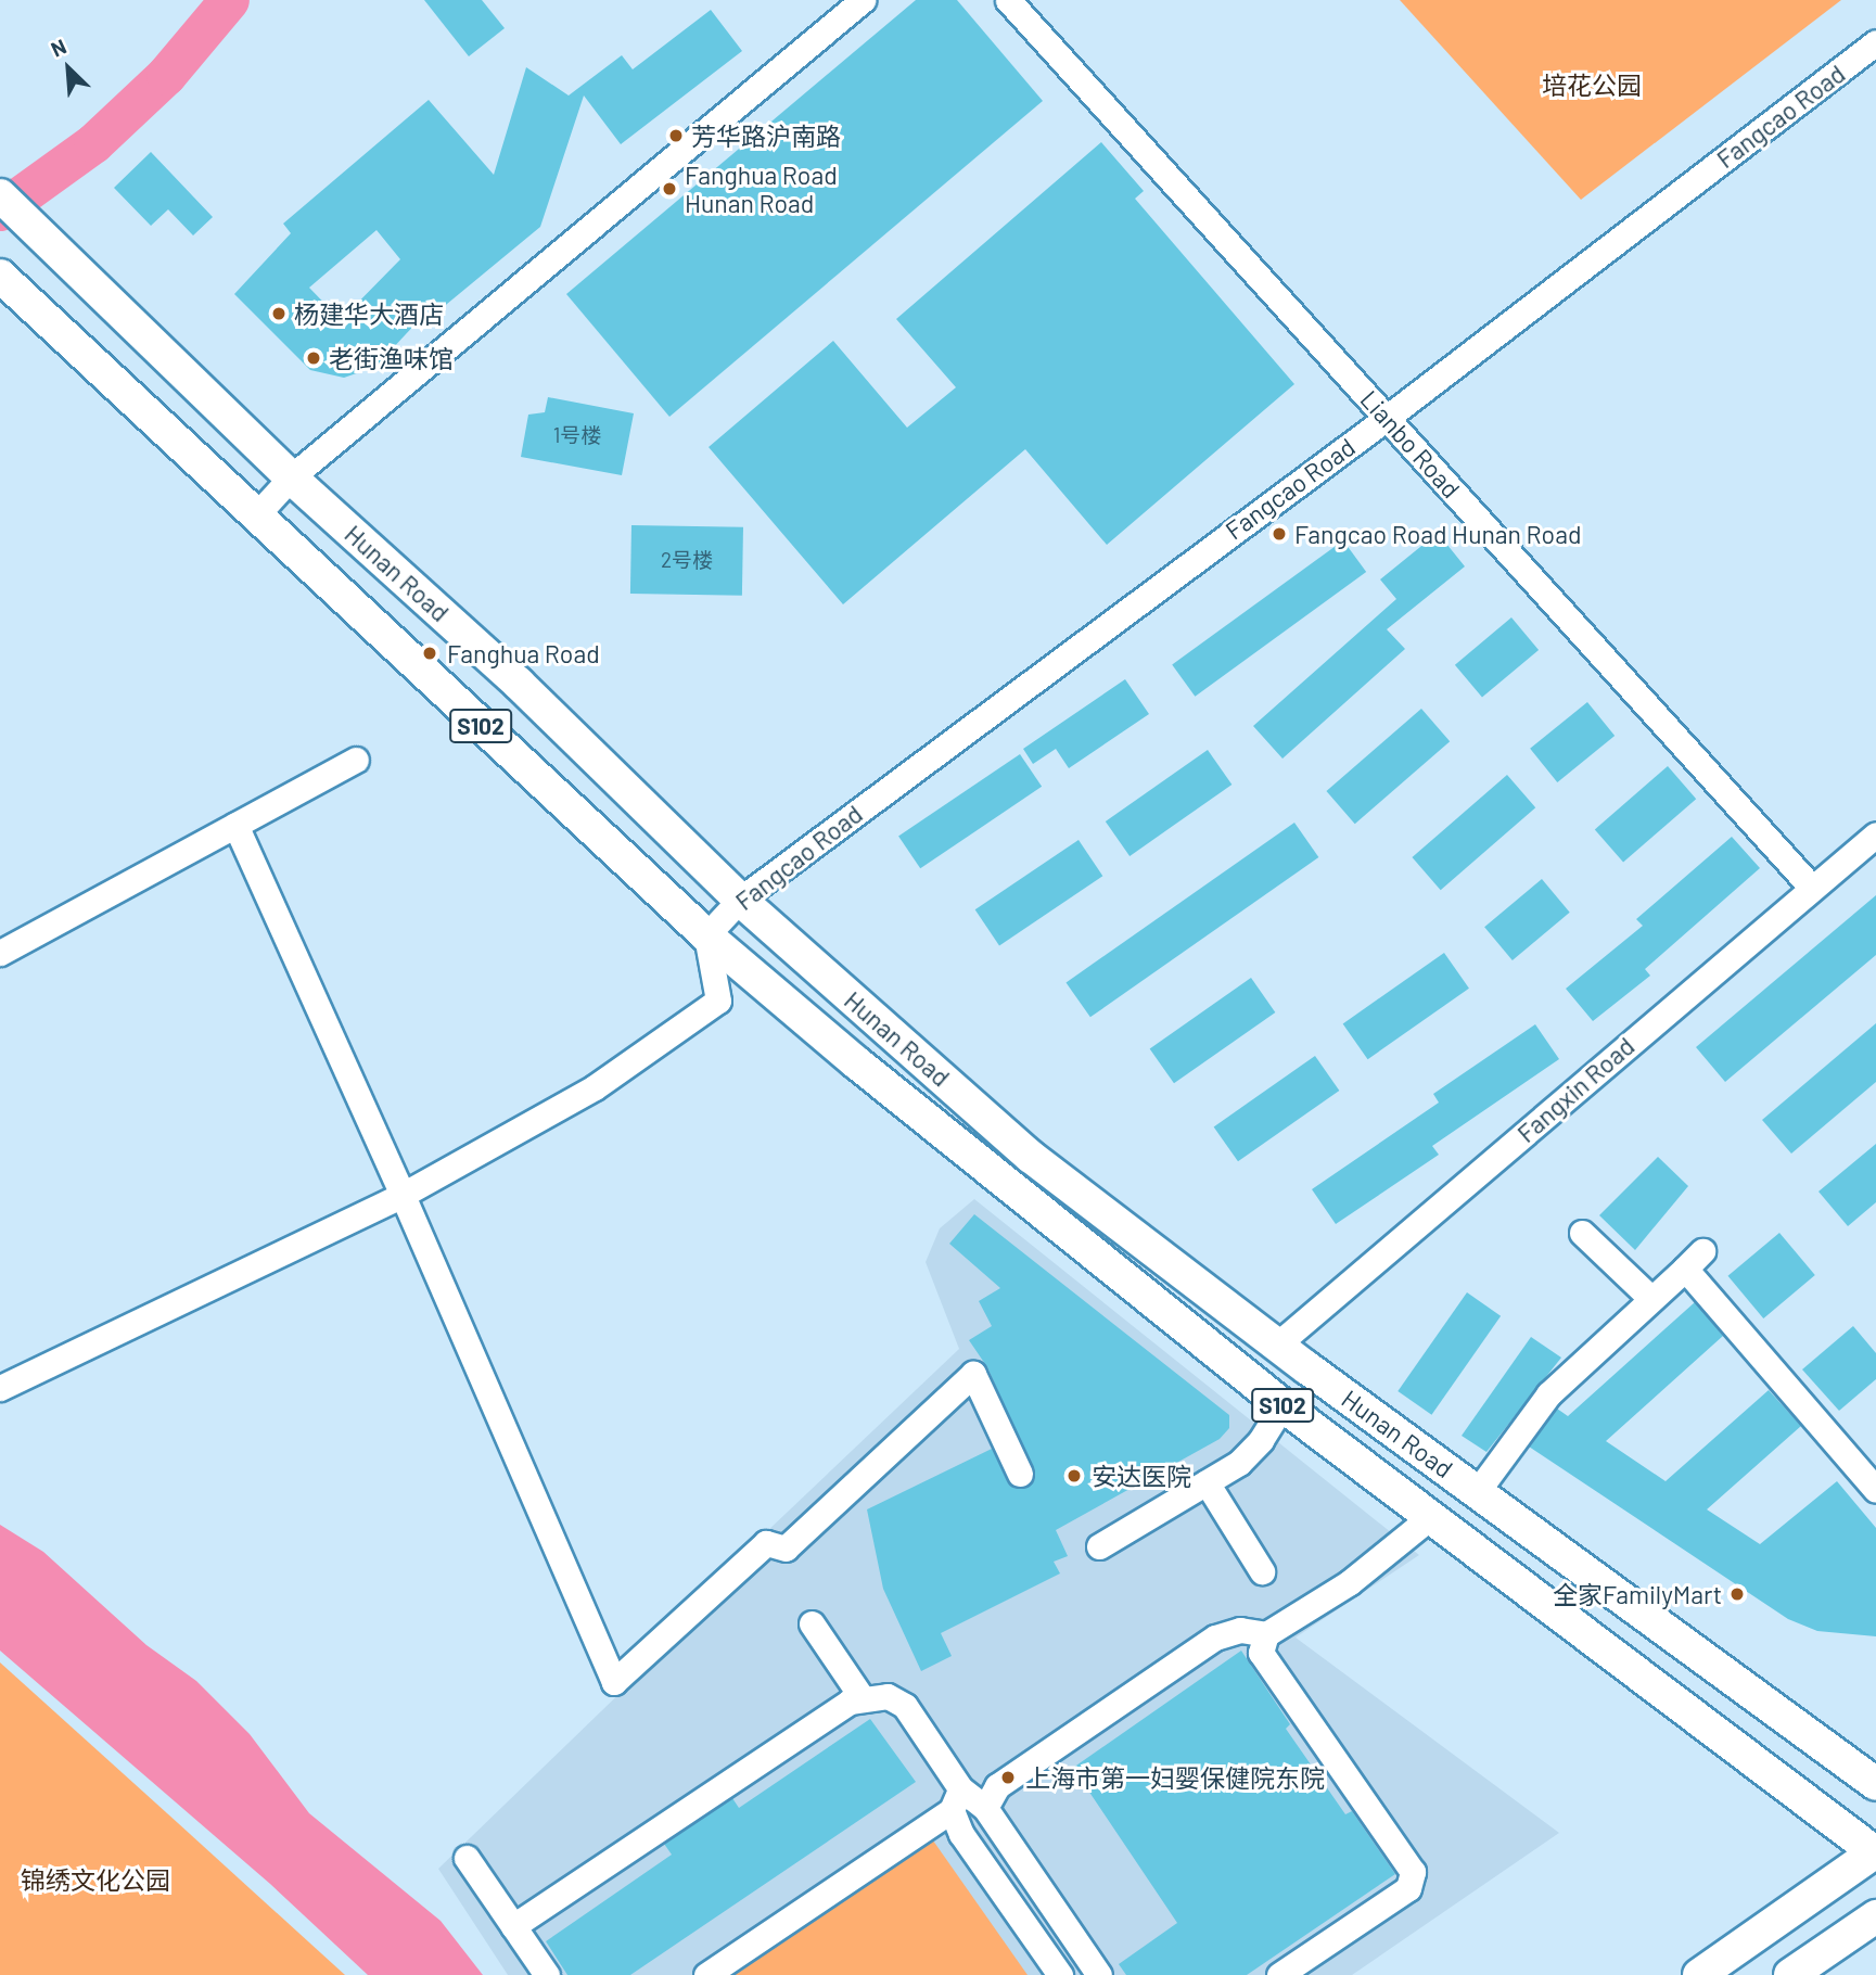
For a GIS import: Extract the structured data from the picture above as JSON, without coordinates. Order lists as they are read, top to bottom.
{
  "streets": {
    "main road": ["Hunan Road", "S102"],
    "street": ["Fangcao Road", "Lianbo Road", "Fangxin Road"]
  },
  "crossings": [
    ["Fangcao Road", "Lianbo Road"],
    ["Fangcao Road", "Hunan Road"],
    ["Lianbo Road", "Fangxin Road"],
    ["Hunan Road", "Fangxin Road"]
  ],
  "parks": ["培花公园", "锦绣文化公园"],
  "places": [
    "芳华路沪南路",
    "Fanghua Road Hunan Road",
    "杨建华大酒店",
    "老街渔味馆",
    "Fangcao Road Hunan Road",
    "Fanghua Road",
    "安达医院",
    "全家FamilyMart",
    "上海市第一妇婴保健院东院"
  ],
  "house_numbers": ["1号楼", "2号楼"],
  "north": "top left"
}
